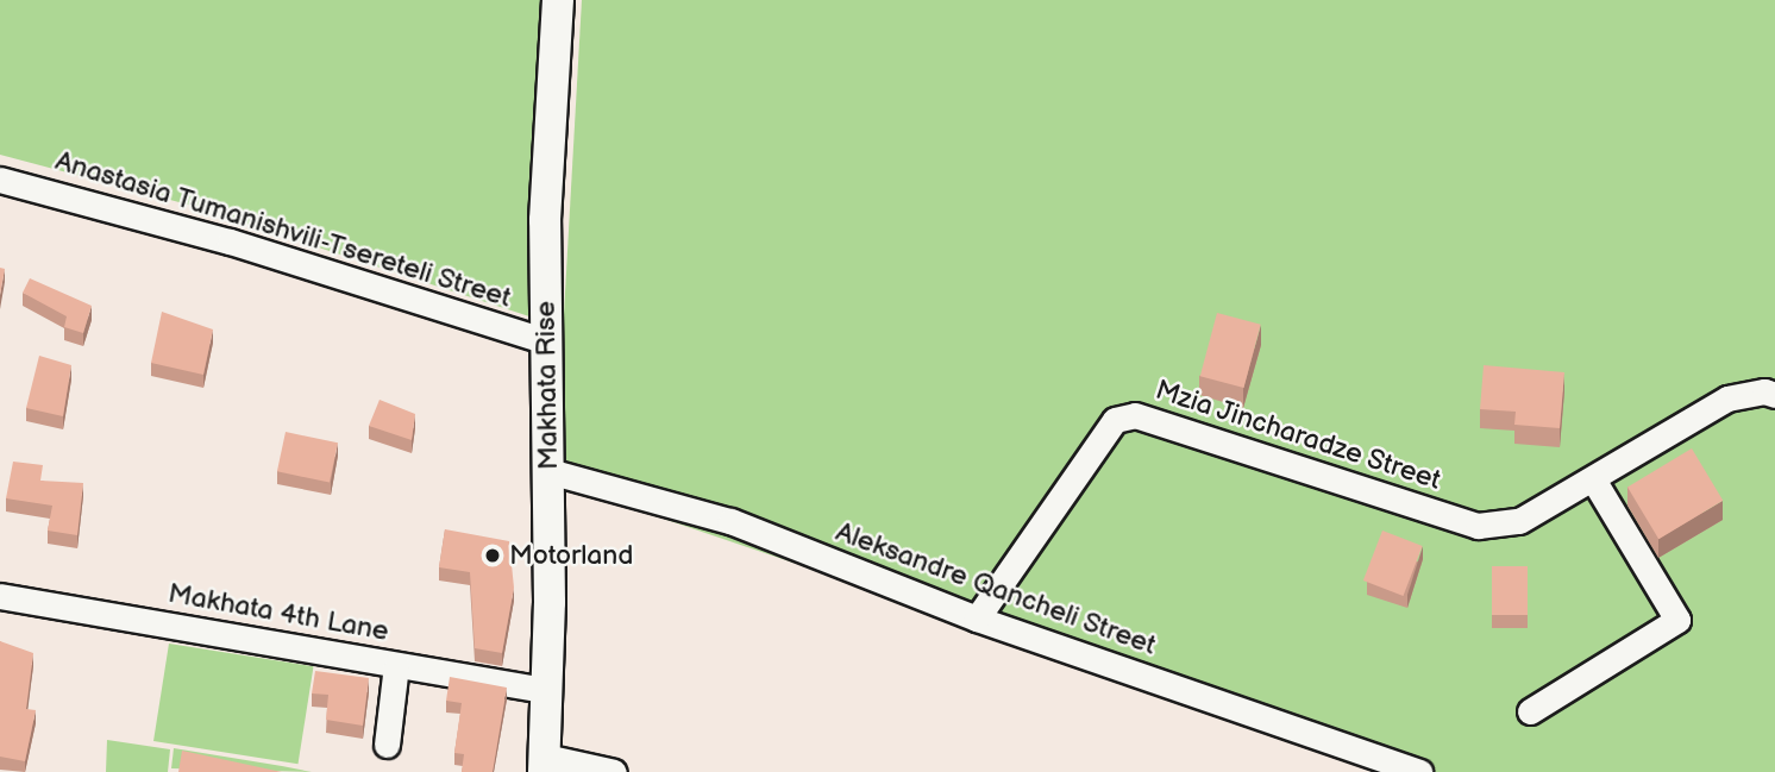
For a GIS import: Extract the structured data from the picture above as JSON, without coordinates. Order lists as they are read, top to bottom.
{
  "streets": {
    "main road": ["Makhata Rise"],
    "street": [
      "Anastasia Tumanishvili-Tsereteli Street",
      "Mzia Jincharadze Street",
      "Aleksandre Qancheli Street",
      "Makhata 4th Lane"
    ]
  },
  "crossings": [
    ["Anastasia Tumanishvili-Tsereteli Street", "Makhata Rise"],
    ["Makhata Rise", "Aleksandre Qancheli Street"],
    ["Makhata Rise", "Makhata 4th Lane"],
    ["Mzia Jincharadze Street", "Aleksandre Qancheli Street"]
  ],
  "places": ["Motorland"]
}
